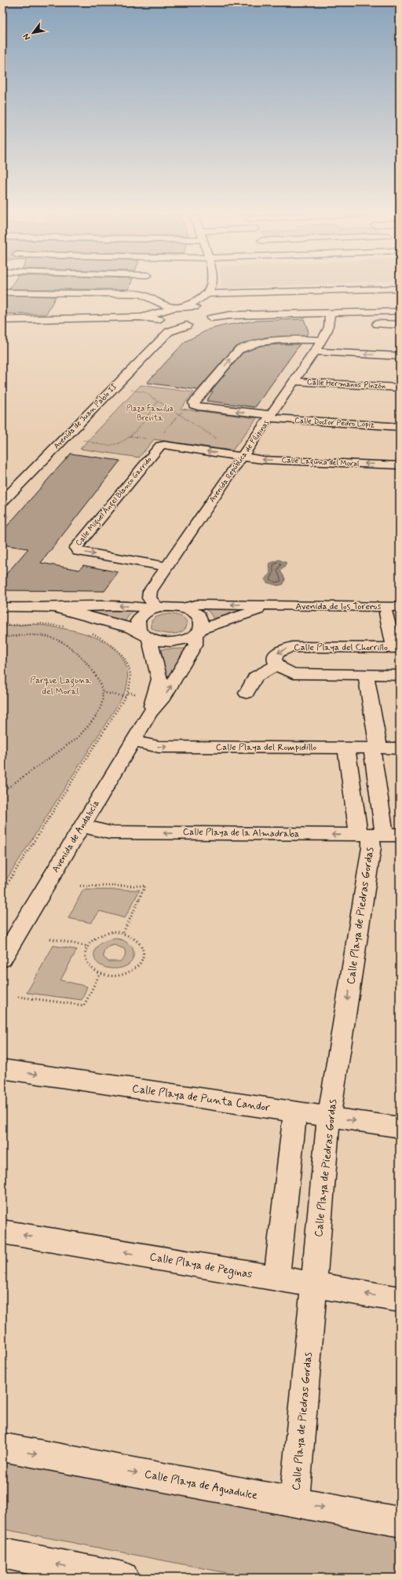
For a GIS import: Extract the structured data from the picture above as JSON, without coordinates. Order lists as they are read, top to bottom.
{
  "streets": {
    "street": [
      "Calle Hermanos Pinzón",
      "Avenida de Juan Pablo II",
      "Calle Doctor Pedro Lopiz",
      "Avenida República de Filipinas",
      "Calle Laguna del Moral",
      "Calle Miguel Ángel Blanco Garrido",
      "Avenida de los Toreros",
      "Calle Playa del Chorrillo",
      "Calle Playa del Rompidillo",
      "Calle Playa de la Almadraba",
      "Avenida de Andalucía",
      "Calle Playa de Piedras Gordas",
      "Calle Playa de Punta Candor",
      "Calle Playa de Peginas",
      "Calle Playa de Aguadulce"
    ]
  },
  "crossings": [
    ["Calle Hermanos Pinzón", "Avenida República de Filipinas"],
    ["Calle Doctor Pedro Lopiz", "Avenida República de Filipinas"],
    ["Avenida República de Filipinas", "Calle Laguna del Moral"],
    ["Avenida República de Filipinas", "Calle Miguel Ángel Blanco Garrido"],
    ["Avenida República de Filipinas", "Avenida de Andalucía"],
    ["Avenida de los Toreros", "Avenida de Andalucía"],
    ["Calle Playa del Rompidillo", "Avenida de Andalucía"],
    ["Calle Playa de la Almadraba", "Avenida de Andalucía"],
    ["Calle Playa de la Almadraba", "Calle Playa de Piedras Gordas"],
    ["Calle Playa de Piedras Gordas", "Calle Playa de Punta Candor"],
    ["Calle Playa de Piedras Gordas", "Calle Playa de Peginas"],
    ["Calle Playa de Piedras Gordas", "Calle Playa de Aguadulce"]
  ],
  "one_way": [
    "Calle Playa de la Almadraba",
    "Calle Playa de Piedras Gordas",
    "Calle Playa de Punta Candor",
    "Calle Playa de Peginas"
  ],
  "parks": ["Plaza Familia Brevita", "Parque Laguna del Moral"],
  "north": "bottom left"
}
